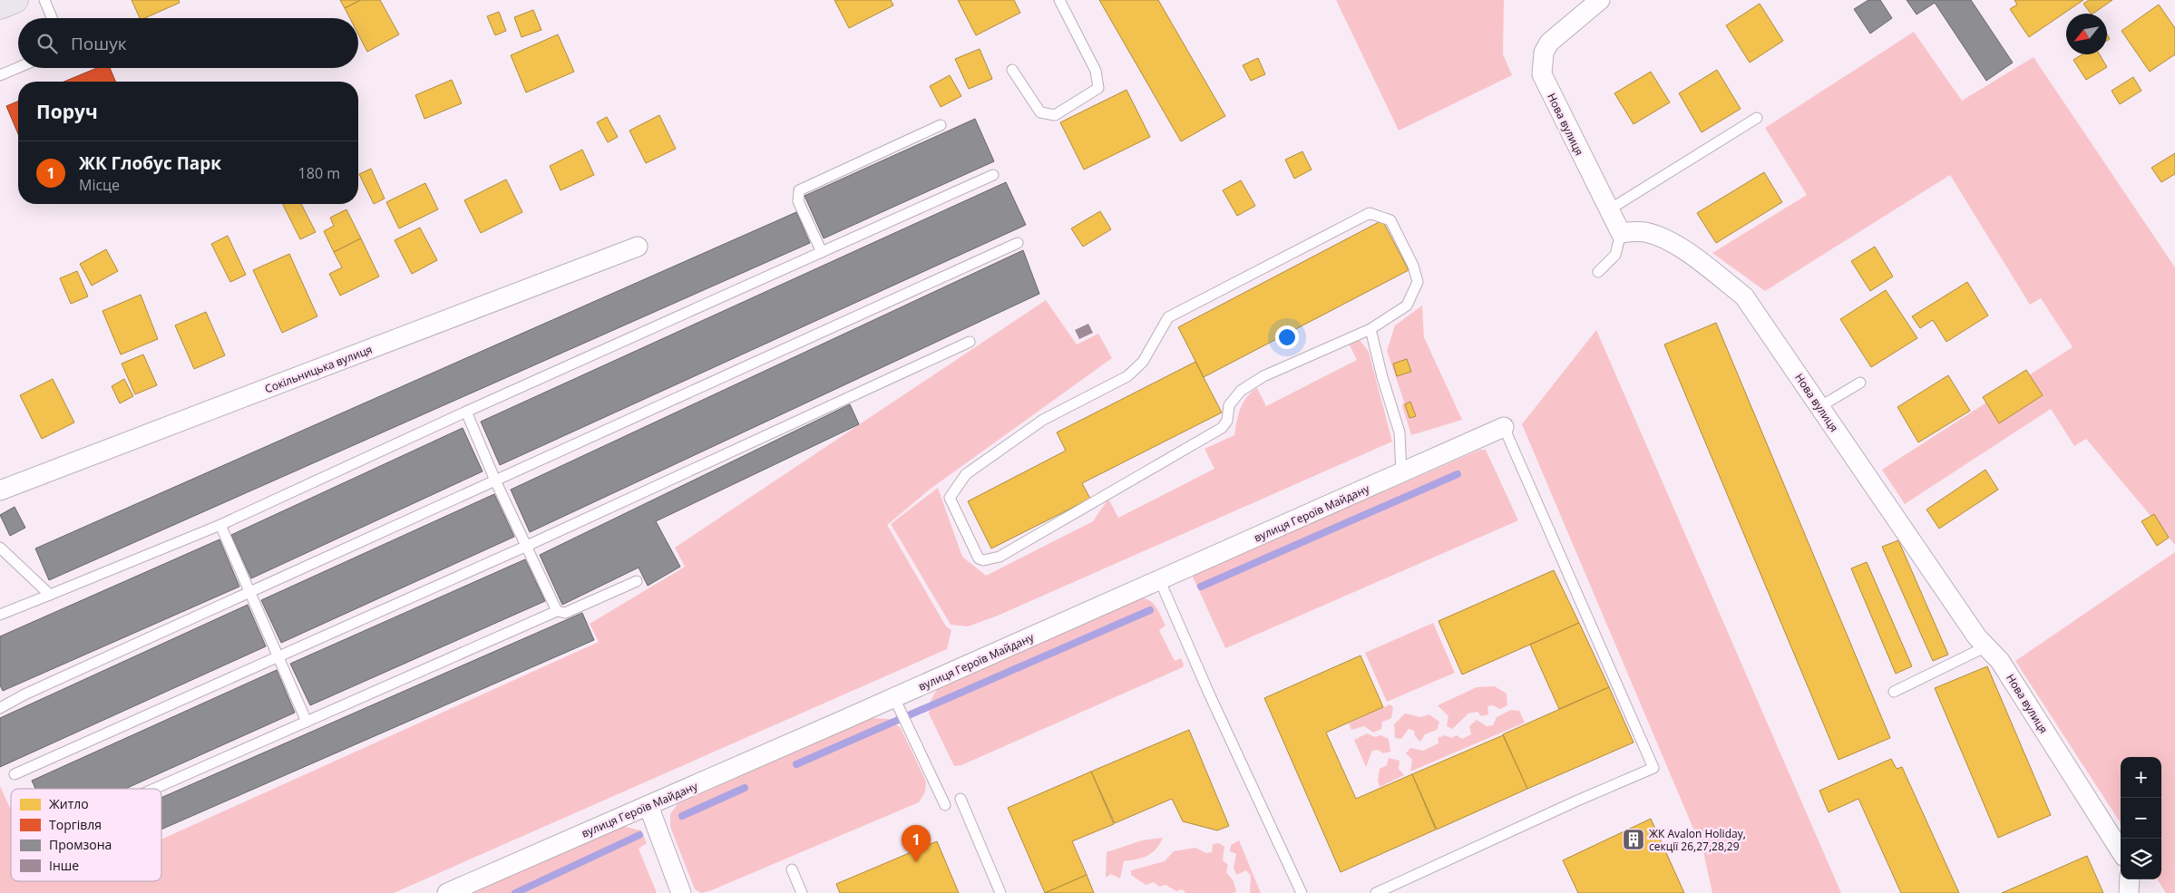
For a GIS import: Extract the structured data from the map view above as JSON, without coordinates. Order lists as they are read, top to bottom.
{
  "streets": {
    "street": ["Нова вулиця", "Сокільницька вулиця", "вулиця Героїв Майдану"]
  },
  "places": {
    "building": ["ЖК Avalon Holiday, секції 26,27,28,29"]
  },
  "legend": [
    "Житло",
    "Торгівля",
    "Промзона",
    "Інше"
  ],
  "north": "bottom left",
  "page": {
    "search": "Пошук",
    "heading": "Поруч",
    "list": [
      {
        "mark": "1",
        "name": "ЖК Глобус Парк",
        "note": "Місце",
        "value": "180 m"
      }
    ],
    "map_buttons": ["+", "−"],
    "pins": "1"
  }
}
